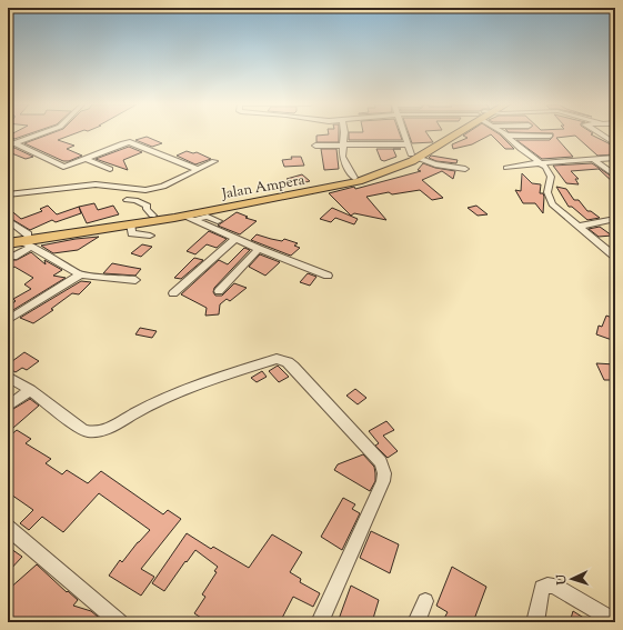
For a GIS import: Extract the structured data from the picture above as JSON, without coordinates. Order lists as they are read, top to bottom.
{
  "streets": {
    "main road": ["Jalan Ampera"]
  },
  "north": "left"
}
